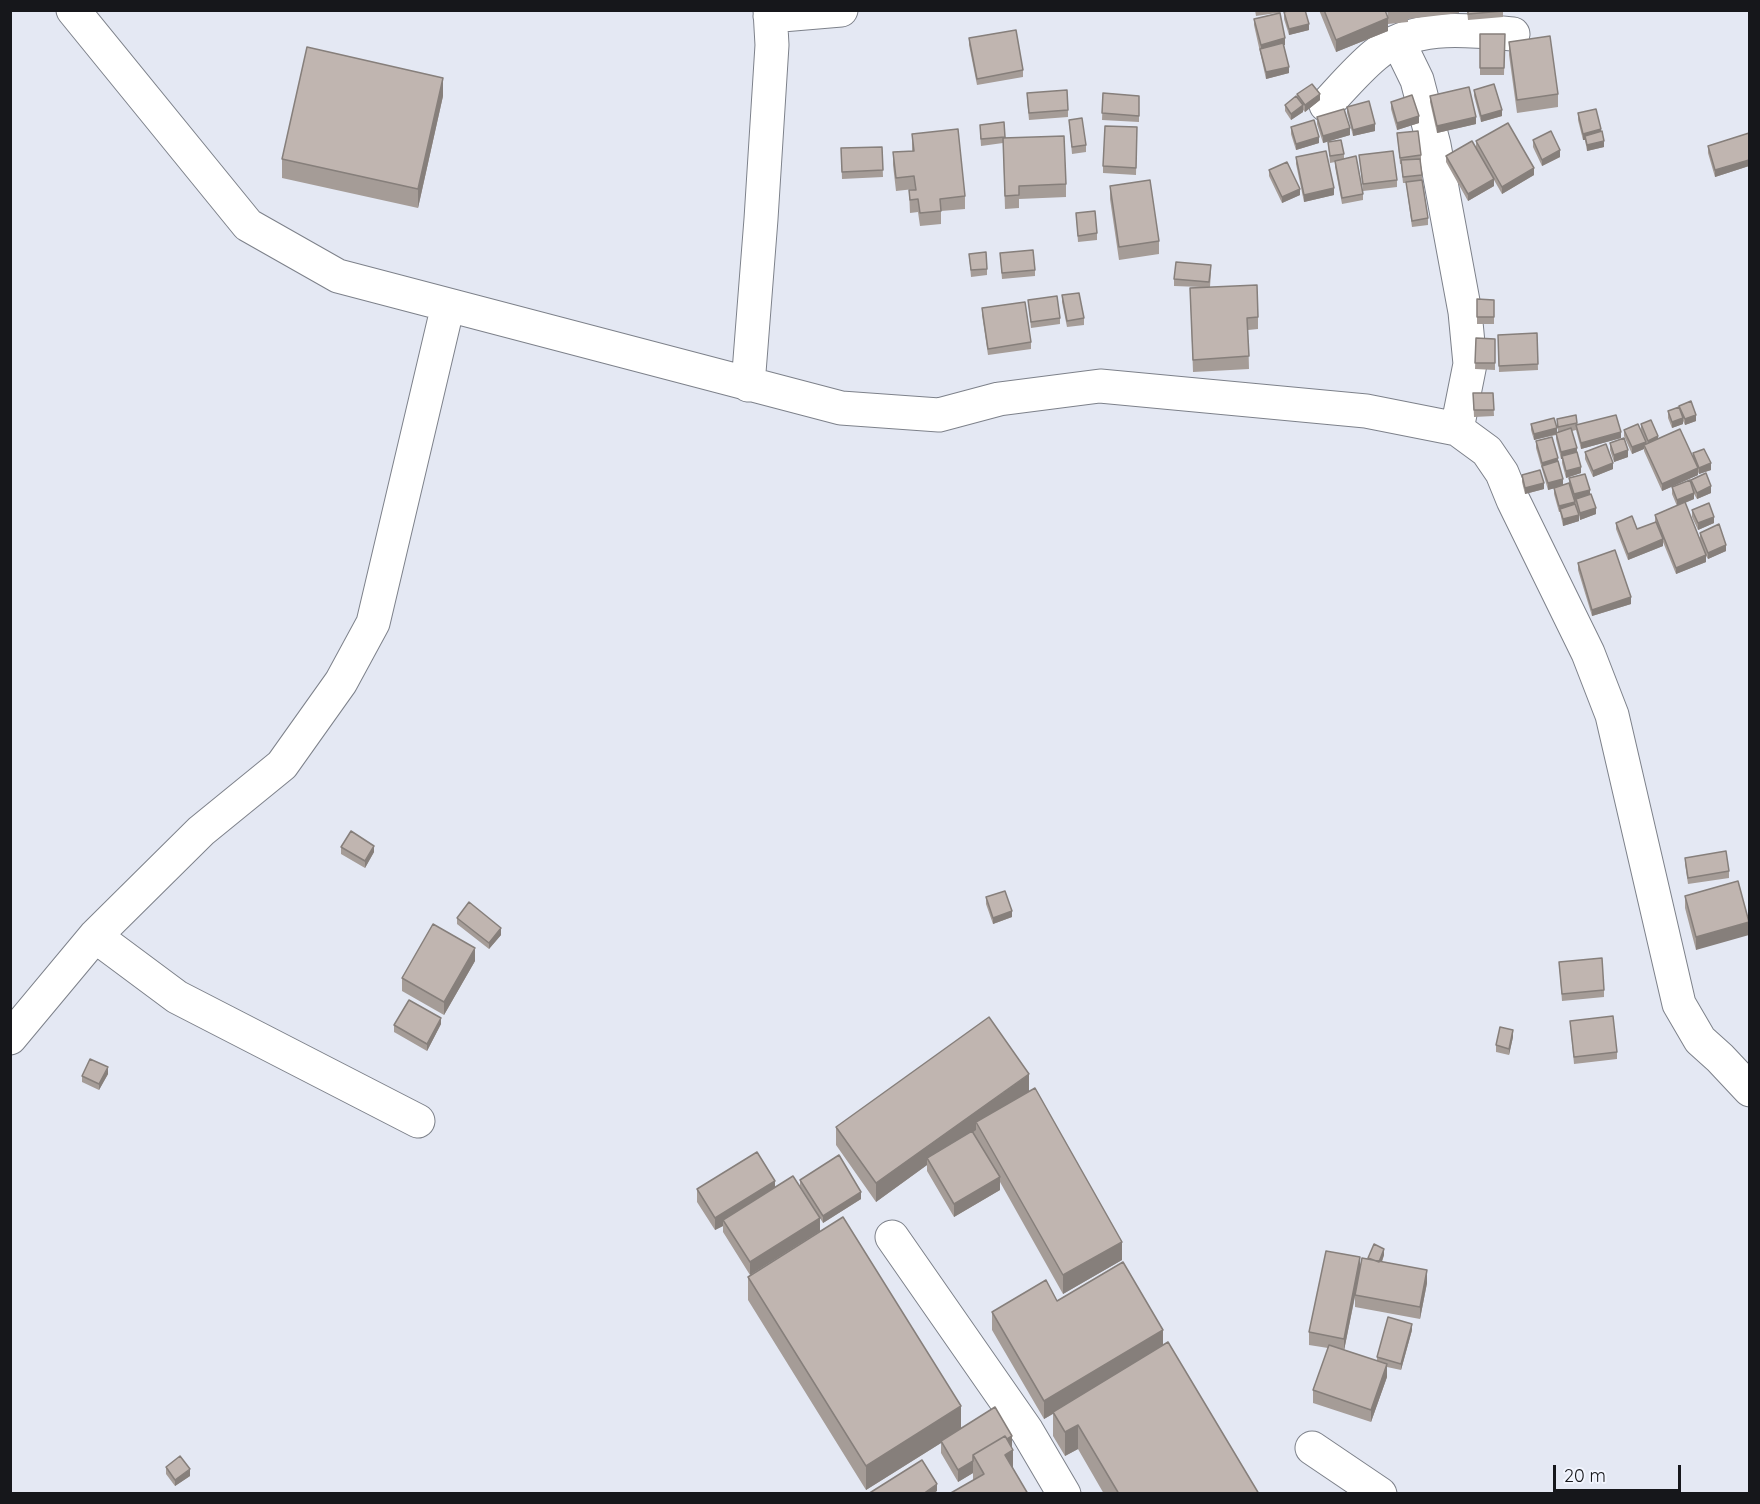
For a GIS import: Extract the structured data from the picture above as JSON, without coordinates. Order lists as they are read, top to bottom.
{
  "scale_bar": "20 m"
}
